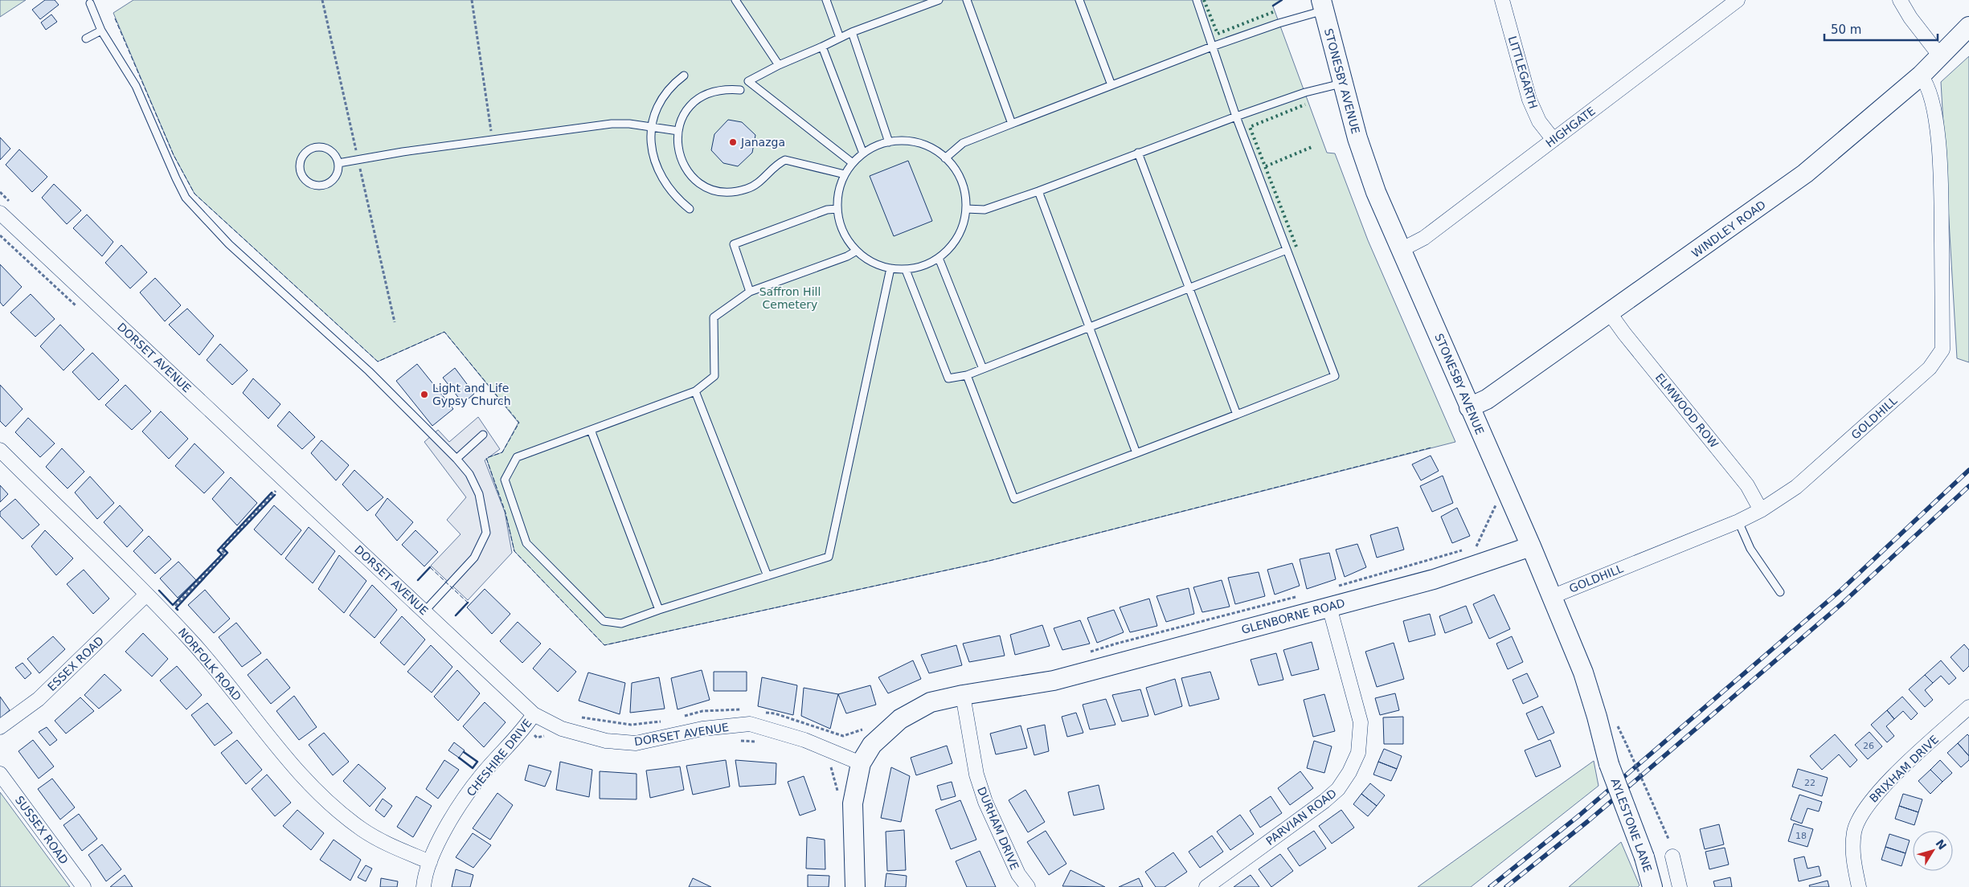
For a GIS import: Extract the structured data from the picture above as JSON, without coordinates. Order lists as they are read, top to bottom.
{
  "streets": {
    "street": [
      "LITTLEGARTH",
      "STONESBY AVENUE",
      "HIGHGATE",
      "WINDLEY ROAD",
      "DORSET AVENUE",
      "ELMWOOD ROW",
      "GOLDHILL",
      "GLENBORNE ROAD",
      "ESSEX ROAD",
      "NORFOLK ROAD",
      "CHESHIRE DRIVE",
      "BRIXHAM DRIVE",
      "PARVIAN ROAD",
      "AYLESTONE LANE",
      "DURHAM DRIVE",
      "SUSSEX ROAD"
    ]
  },
  "crossings": [
    ["LITTLEGARTH", "HIGHGATE"],
    ["STONESBY AVENUE", "HIGHGATE"],
    ["STONESBY AVENUE", "WINDLEY ROAD"],
    ["STONESBY AVENUE", "GOLDHILL"],
    ["STONESBY AVENUE", "GLENBORNE ROAD"],
    ["STONESBY AVENUE", "AYLESTONE LANE"],
    ["WINDLEY ROAD", "ELMWOOD ROW"],
    ["WINDLEY ROAD", "GOLDHILL"],
    ["DORSET AVENUE", "GLENBORNE ROAD"],
    ["DORSET AVENUE", "CHESHIRE DRIVE"],
    ["ELMWOOD ROW", "GOLDHILL"],
    ["GLENBORNE ROAD", "PARVIAN ROAD"],
    ["GLENBORNE ROAD", "DURHAM DRIVE"],
    ["ESSEX ROAD", "NORFOLK ROAD"],
    ["NORFOLK ROAD", "CHESHIRE DRIVE"]
  ],
  "parks": ["Saffron Hill Cemetery"],
  "places": ["Janazga", "Light and Life Gypsy Church"],
  "house_numbers": ["26", "22", "18"],
  "scale_bar": "50 m",
  "north": "top right"
}
